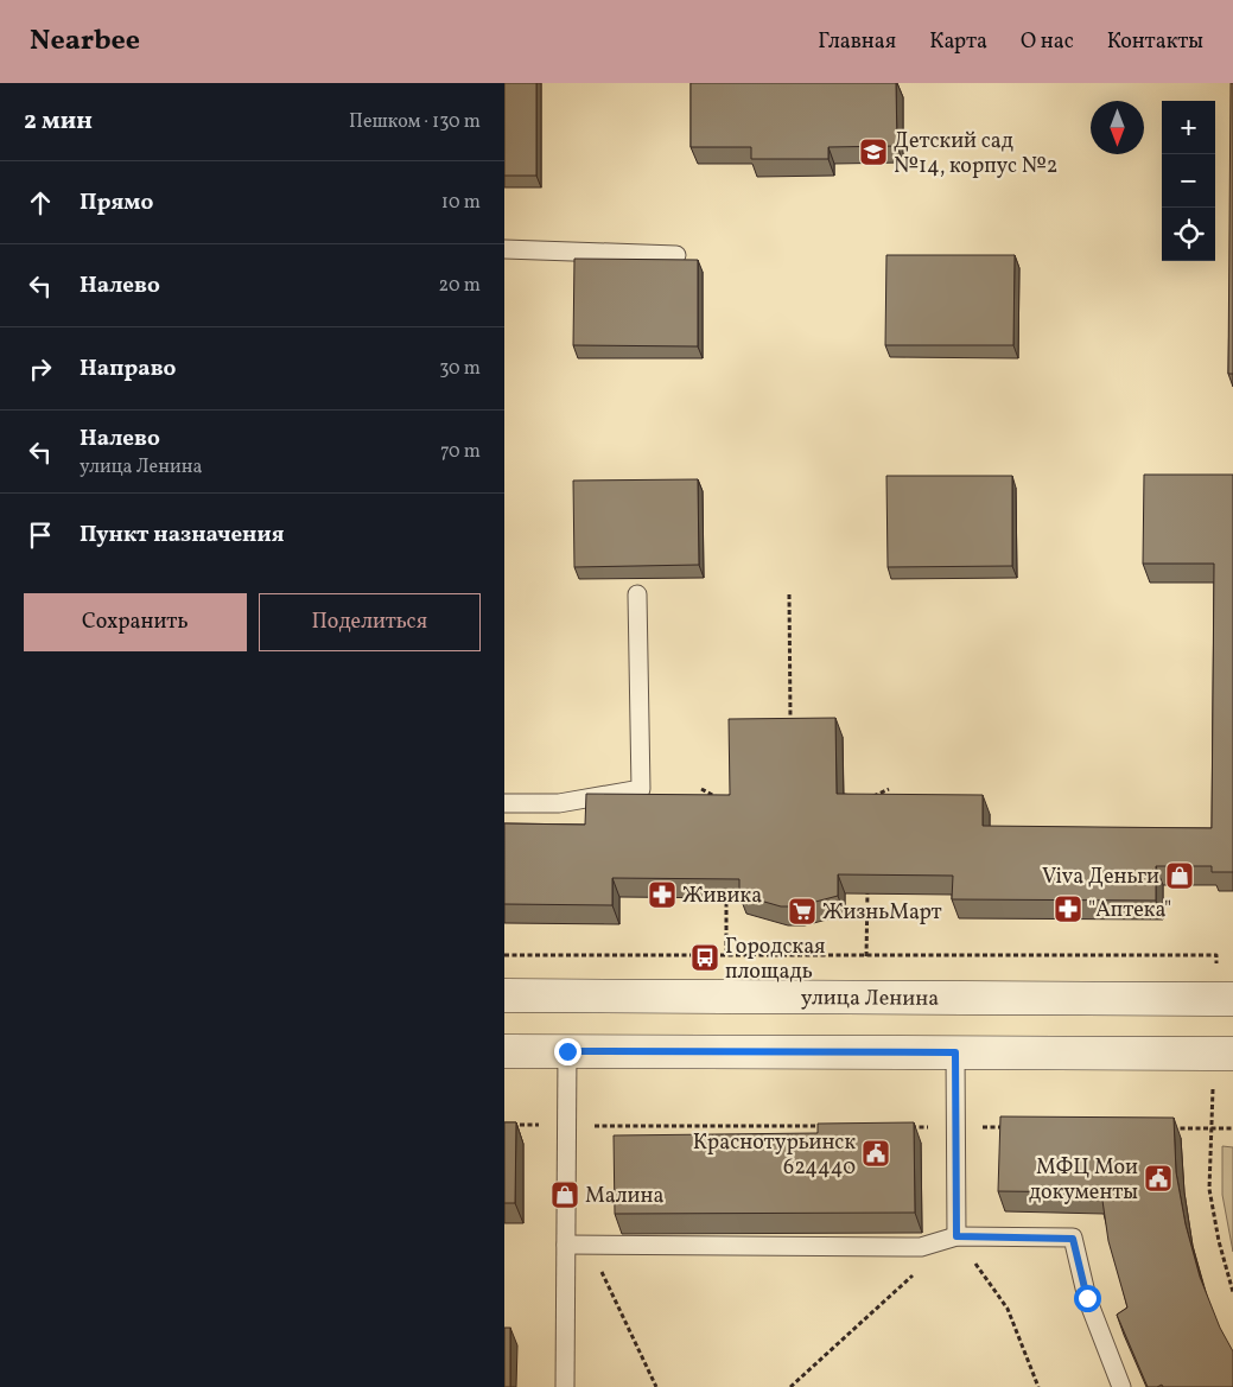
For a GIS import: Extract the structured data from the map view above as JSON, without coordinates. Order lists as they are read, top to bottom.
{
  "streets": {
    "street": ["улица Ленина"]
  },
  "places": {
    "school or university": ["Детский сад №14, корпус №2"],
    "shop": ["Viva Деньги", "Малина"],
    "pharmacy": ["Живика", "\"Аптека\""],
    "supermarket": ["ЖизньМарт"],
    "bus stop": ["Городская площадь"],
    "public building": ["Краснотурьинск 624440", "МФЦ Мои документы"]
  },
  "north": "bottom",
  "page": {
    "header": "Nearbee",
    "nav": [
      "Главная",
      "Карта",
      "О нас",
      "Контакты"
    ],
    "heading": ["2 мин", "Пешком · 130 m"],
    "map_buttons": ["+", "−"],
    "list": [
      ["Прямо", "10 m"],
      ["Налево", "20 m"],
      ["Направо", "30 m"],
      ["Налево", "улица Ленина", "70 m"],
      "Пункт назначения"
    ],
    "buttons": ["Сохранить", "Поделиться"]
  }
}
